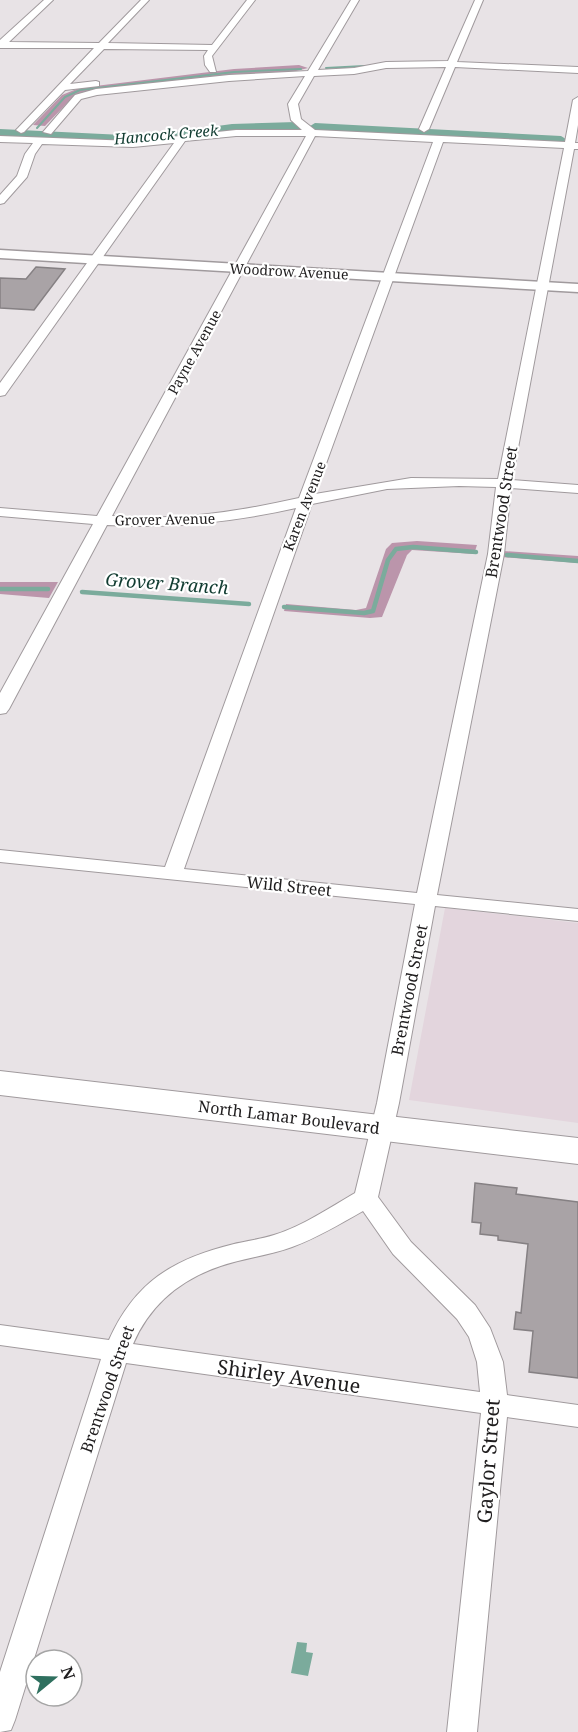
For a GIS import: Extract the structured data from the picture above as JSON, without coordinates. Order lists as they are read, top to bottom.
{
  "streets": {
    "main road": ["North Lamar Boulevard"],
    "street": [
      "Woodrow Avenue",
      "Payne Avenue",
      "Karen Avenue",
      "Brentwood Street",
      "Grover Avenue",
      "Wild Street",
      "Shirley Avenue",
      "Gaylor Street"
    ]
  },
  "crossings": [
    ["Woodrow Avenue", "Payne Avenue"],
    ["Woodrow Avenue", "Karen Avenue"],
    ["Woodrow Avenue", "Brentwood Street"],
    ["Payne Avenue", "Grover Avenue"],
    ["Karen Avenue", "Grover Avenue"],
    ["Karen Avenue", "Wild Street"],
    ["Brentwood Street", "Grover Avenue"],
    ["Brentwood Street", "Wild Street"],
    ["Brentwood Street", "North Lamar Boulevard"],
    ["Brentwood Street", "Shirley Avenue"],
    ["Brentwood Street", "Gaylor Street"],
    ["Shirley Avenue", "Gaylor Street"]
  ],
  "water": ["Hancock Creek", "Grover Branch"],
  "north": "right"
}
